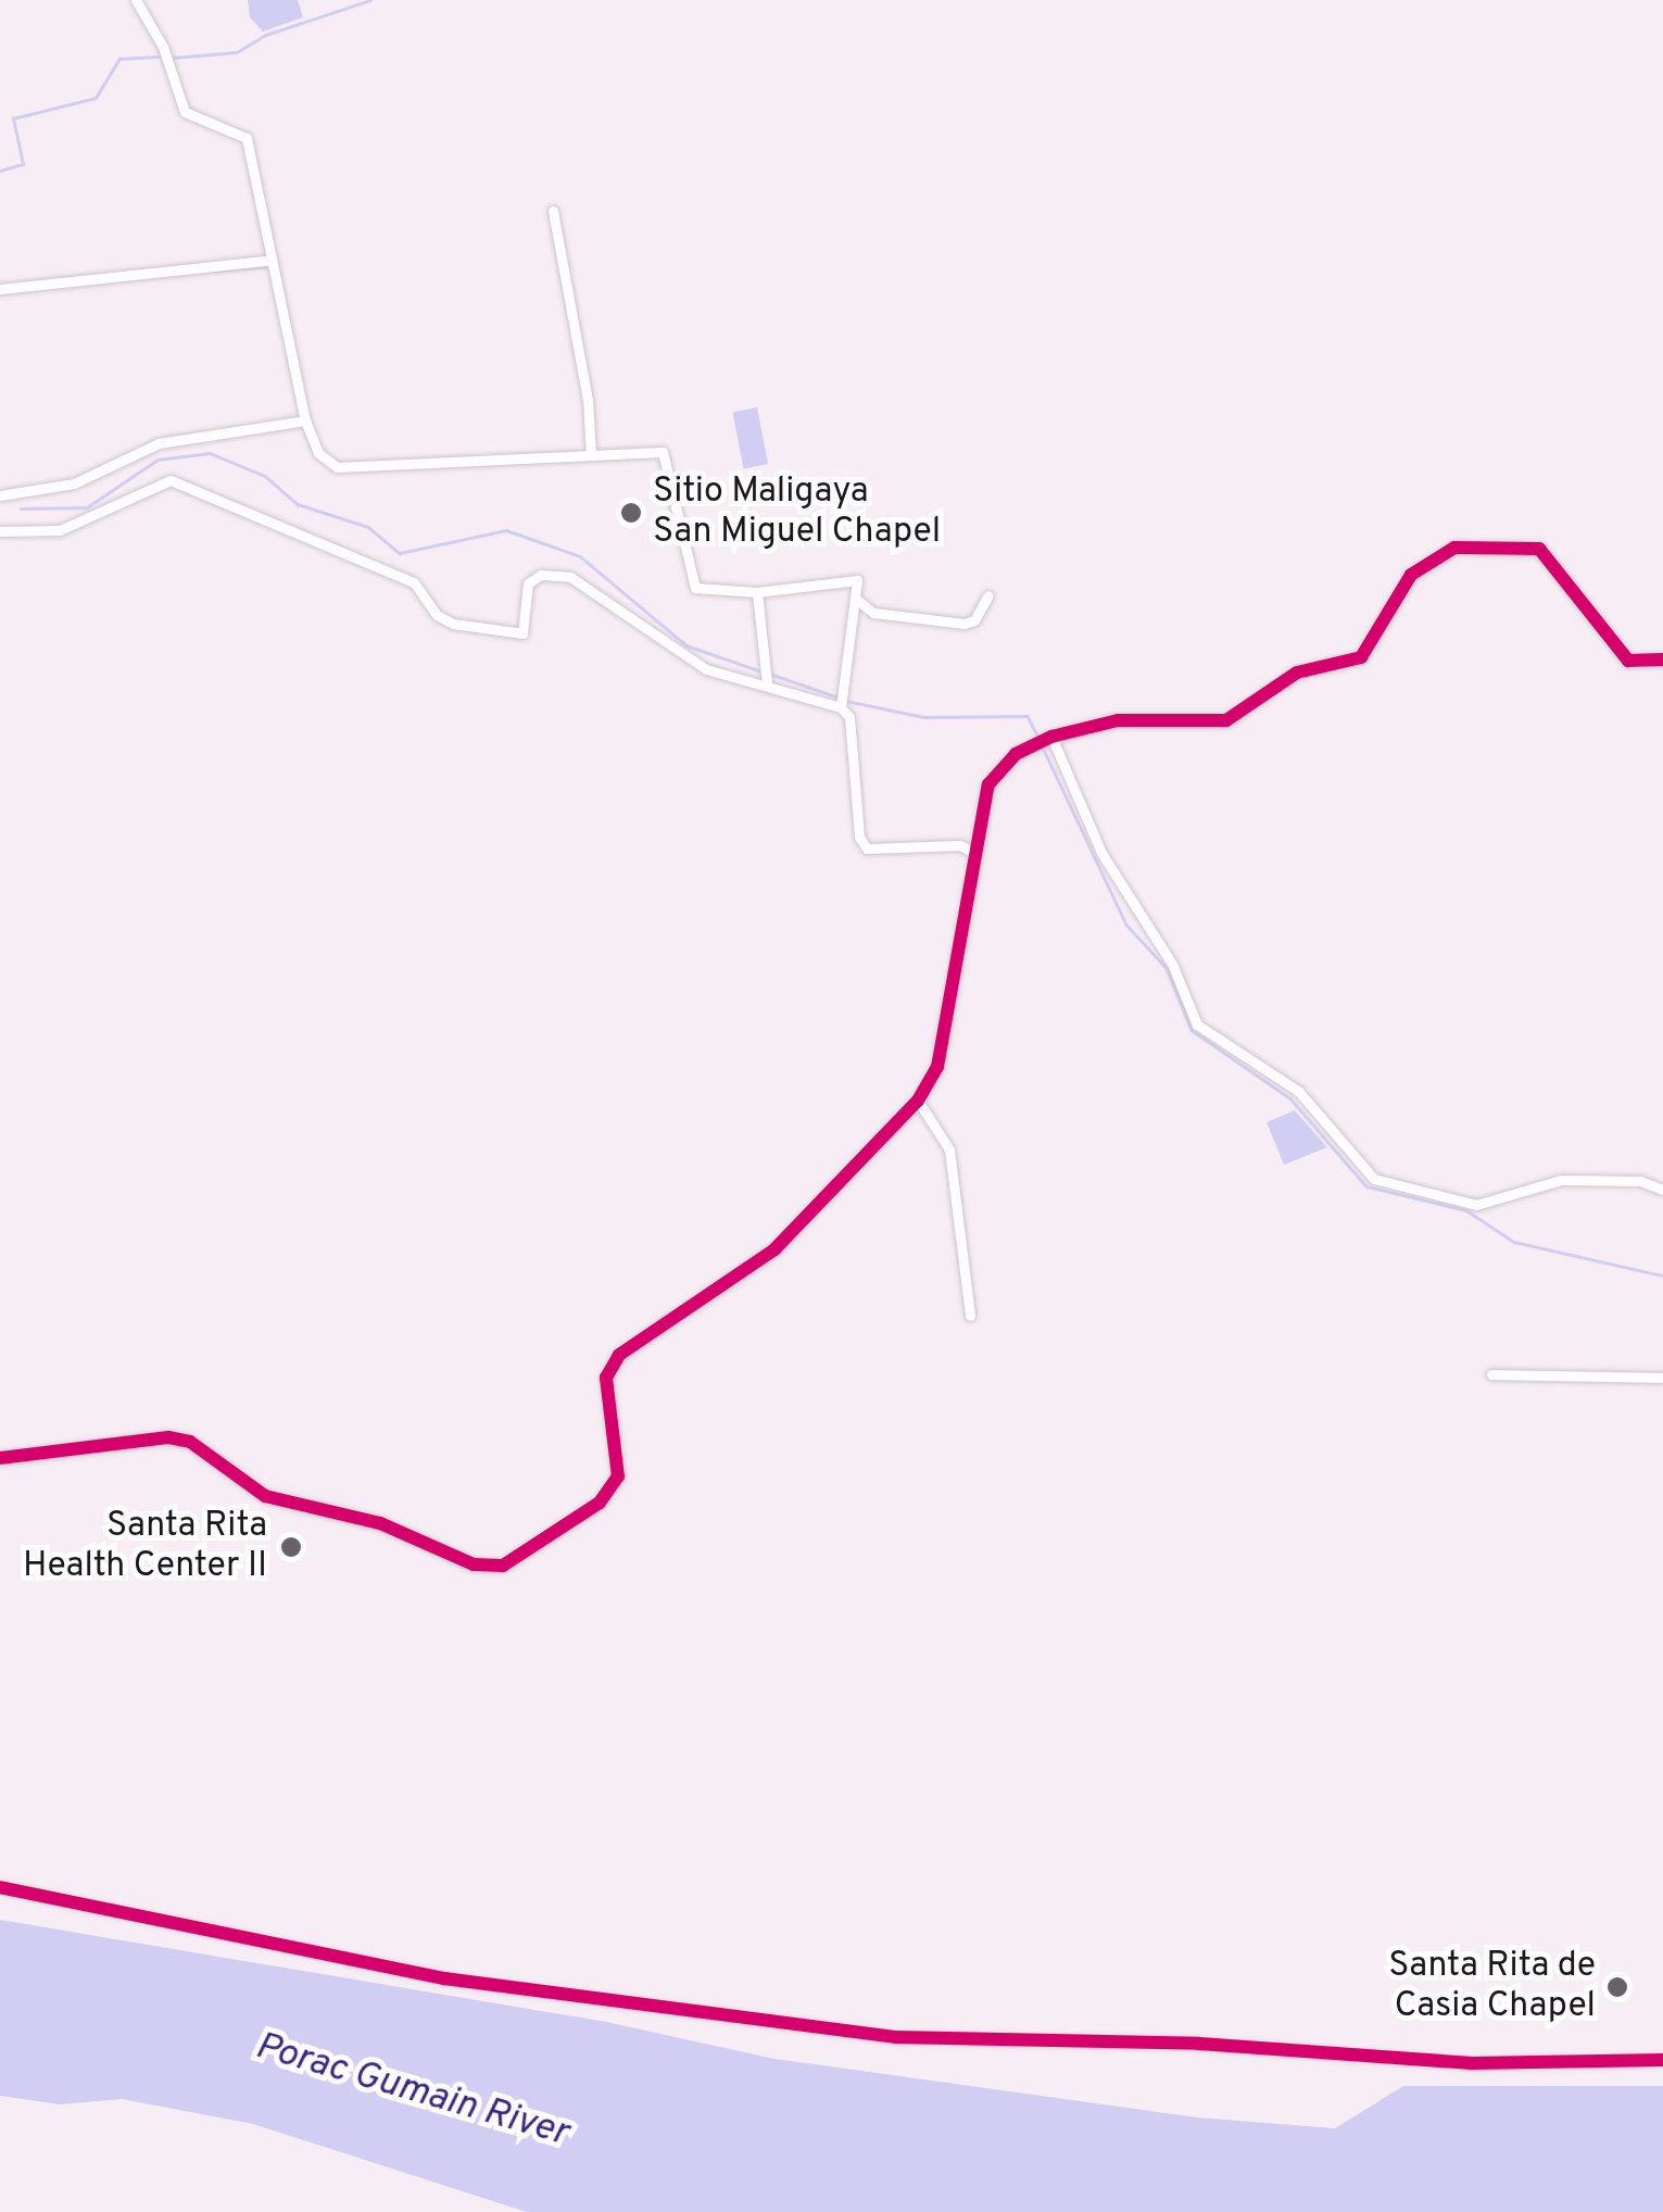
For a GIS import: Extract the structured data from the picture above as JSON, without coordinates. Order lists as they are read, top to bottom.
{
  "water": ["Porac Gumain River"],
  "places": ["Sitio Maligaya San Miguel Chapel", "Santa Rita Health Center II", "Santa Rita de Casia Chapel"]
}
